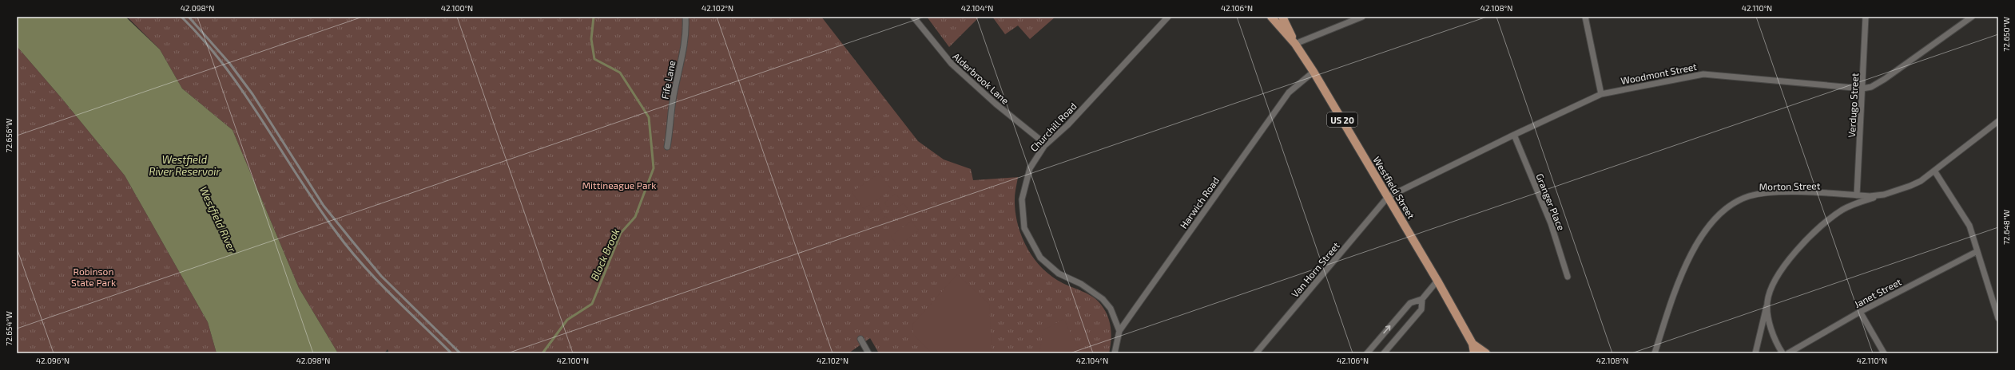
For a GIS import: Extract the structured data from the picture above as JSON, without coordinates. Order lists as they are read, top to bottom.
{
  "streets": {
    "main road": ["US 20", "Westfield Street"],
    "street": [
      "Woodmont Street",
      "Alderbrook Lane",
      "Fife Lane",
      "Verdugo Street",
      "Churchill Road",
      "Morton Street",
      "Granger Place",
      "Harwich Road",
      "Van Horn Street",
      "Janet Street"
    ]
  },
  "crossings": [
    ["Woodmont Street", "Verdugo Street"],
    ["Woodmont Street", "Westfield Street"],
    ["Woodmont Street", "Granger Place"],
    ["Woodmont Street", "Van Horn Street"],
    ["Alderbrook Lane", "Churchill Road"],
    ["Verdugo Street", "Morton Street"],
    ["Churchill Road", "Harwich Road"],
    ["Westfield Street", "Harwich Road"],
    ["Westfield Street", "Van Horn Street"]
  ],
  "water": ["Westfield River Reservoir", "Westfield River", "Block Brook"],
  "parks": ["Mittineague Park", "Robinson State Park"],
  "coordinates": [
    "42.098°N",
    "42.100°N",
    "42.102°N",
    "42.104°N",
    "42.106°N",
    "42.108°N",
    "42.110°N",
    "72.650°W",
    "72.656°W",
    "72.648°W",
    "72.654°W",
    "42.096°N"
  ]
}
